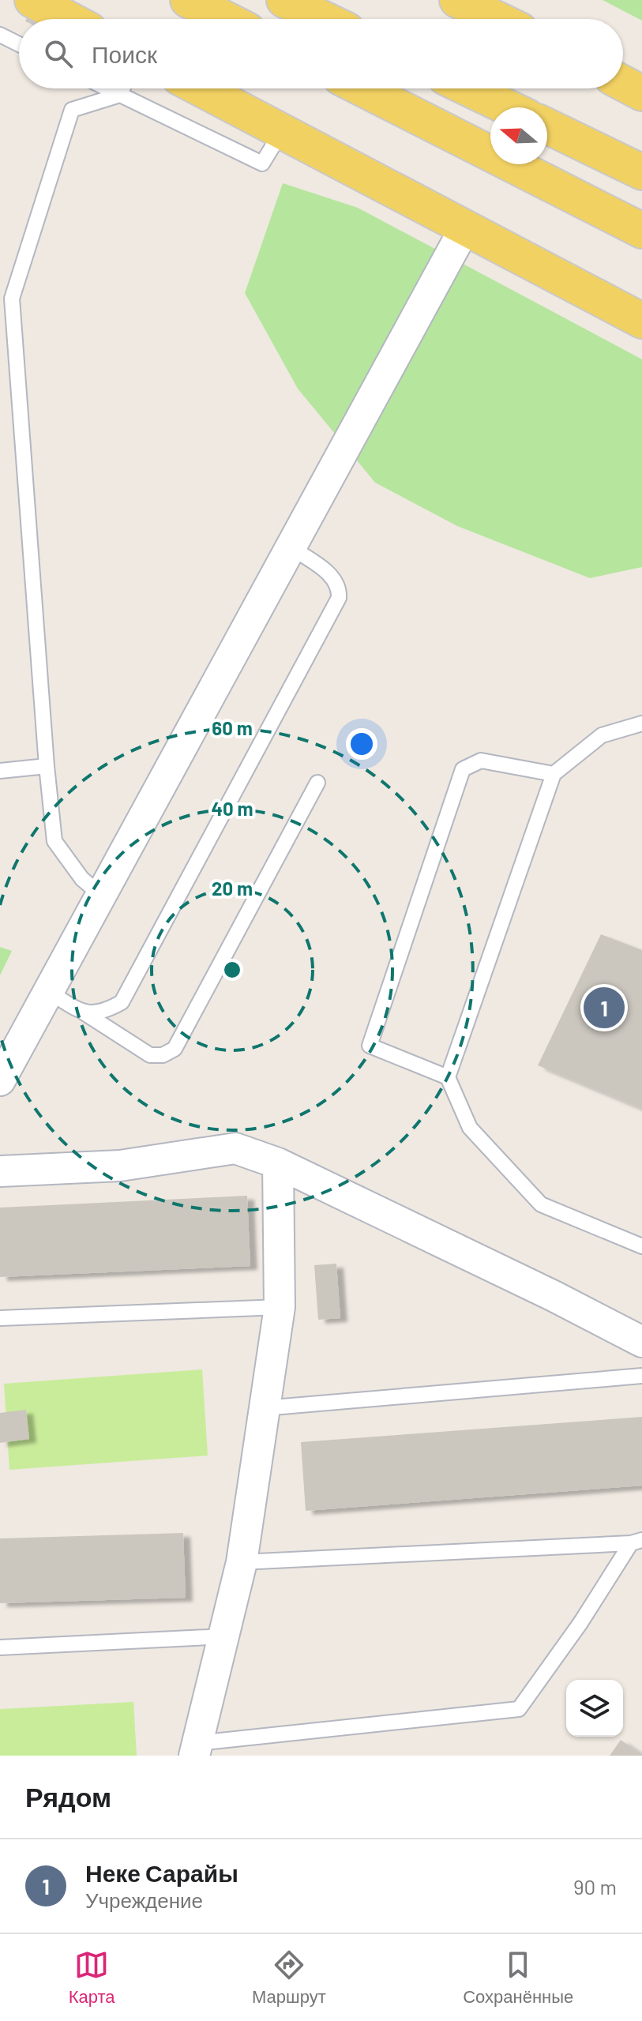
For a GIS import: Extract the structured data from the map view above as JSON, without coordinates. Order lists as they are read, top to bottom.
{
  "north": "left",
  "page": {
    "search": "Поиск",
    "pins": "1",
    "heading": "Рядом",
    "list": [
      {
        "mark": "1",
        "name": "Неке Сарайы",
        "note": "Учреждение",
        "value": "90 m"
      }
    ],
    "nav": ["Карта", "Маршрут", "Сохранённые"]
  },
  "rings": ["60 m", "40 m", "20 m"]
}
